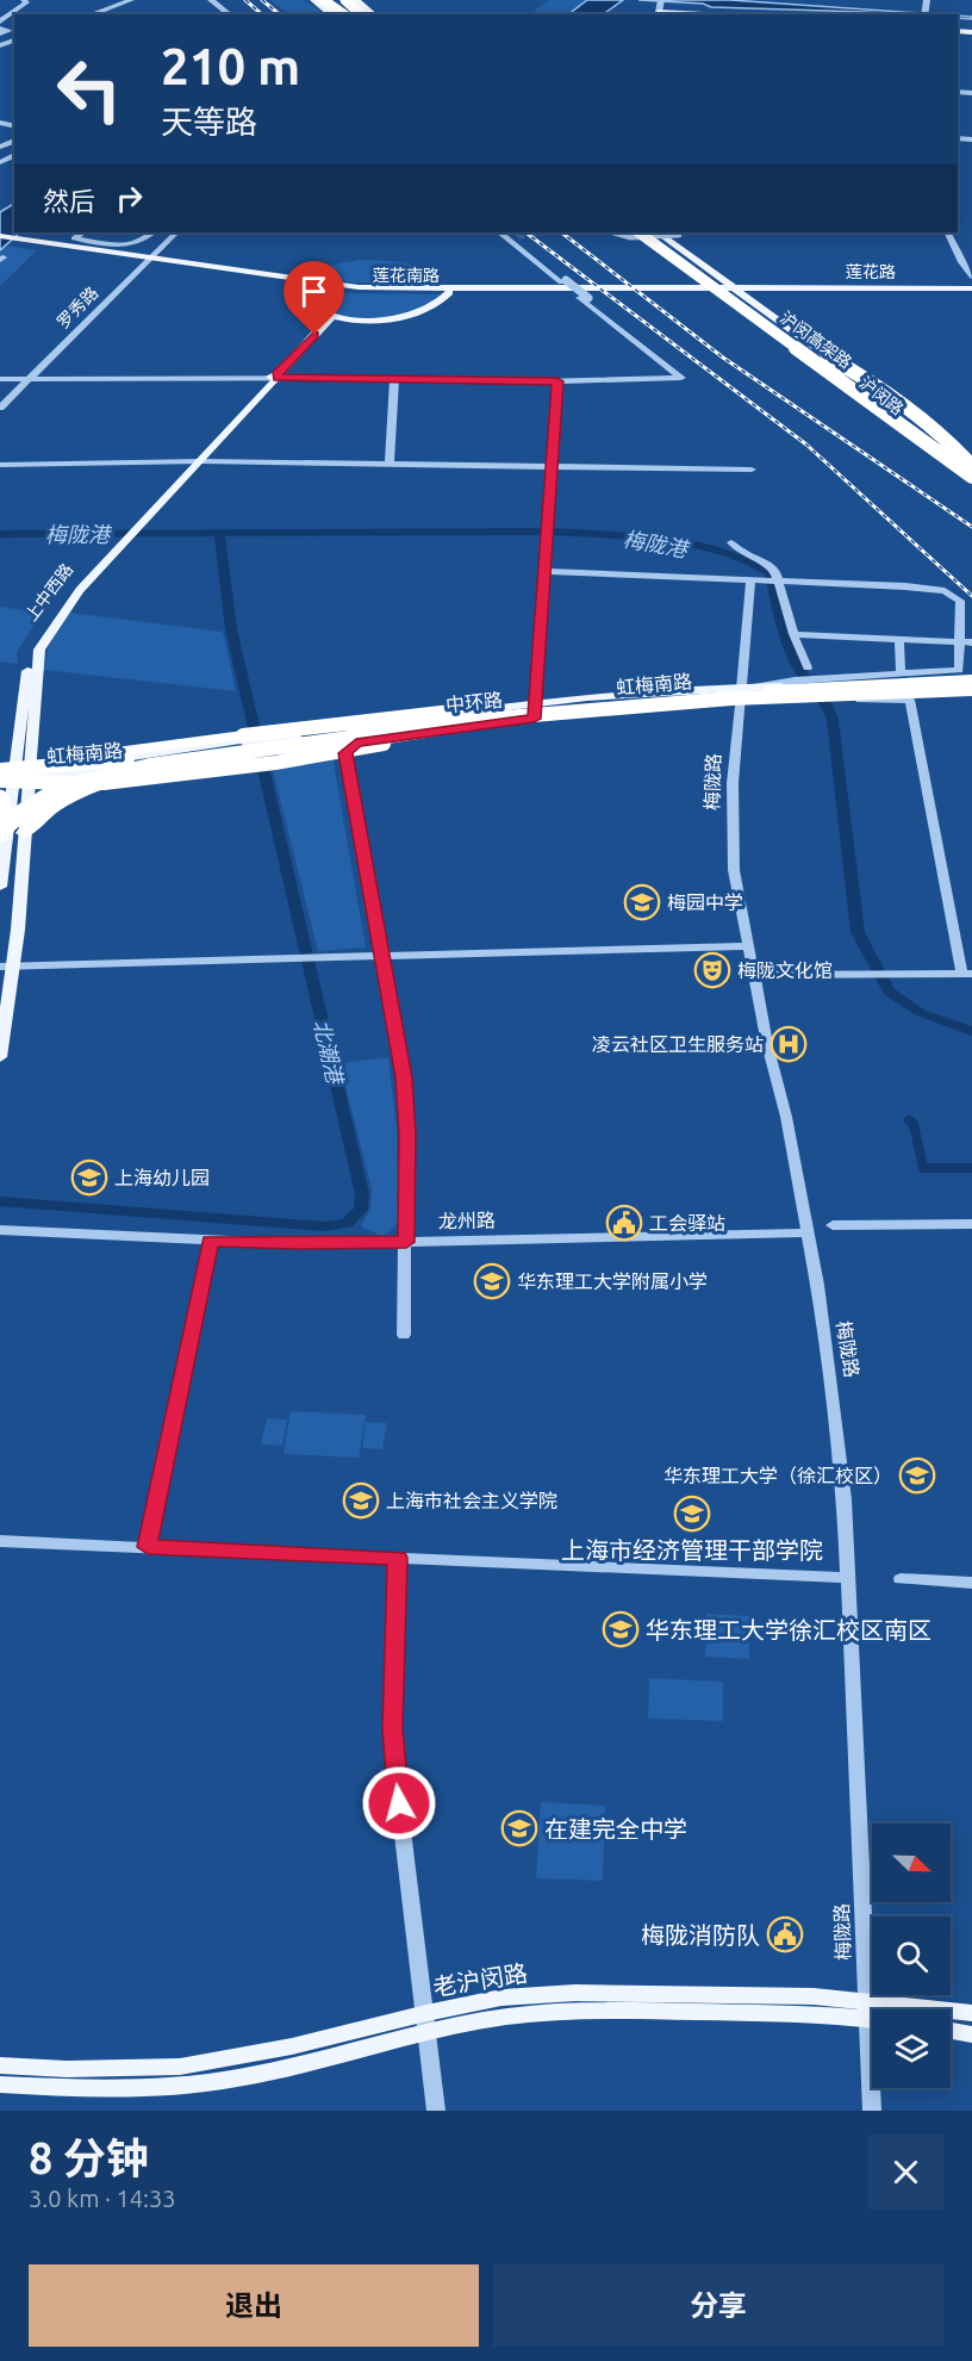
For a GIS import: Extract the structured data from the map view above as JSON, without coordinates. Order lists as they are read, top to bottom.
{
  "streets": {
    "highway": ["沪闵高架路", "中环路"],
    "main road": [
      "莲花路",
      "莲花南路",
      "沪闵路",
      "上中西路",
      "虹梅南路",
      "老沪闵路"
    ],
    "street": ["罗秀路", "梅陇路", "龙州路"]
  },
  "crossings": [
    ["莲花路", "莲花南路"],
    ["莲花南路", "罗秀路"],
    ["莲花南路", "沪闵路"],
    ["上中西路", "虹梅南路"],
    ["虹梅南路", "中环路"],
    ["虹梅南路", "梅陇路"],
    ["梅陇路", "龙州路"],
    ["梅陇路", "老沪闵路"]
  ],
  "water": ["梅陇港", "北潮港"],
  "places": {
    "school or university": [
      "梅园中学",
      "上海幼儿园",
      "华东理工大学附属小学",
      "华东理工大学（徐汇校区）",
      "上海市社会主义学院",
      "上海市经济管理干部学院",
      "华东理工大学徐汇校区南区",
      "在建完全中学"
    ],
    "theatre": ["梅陇文化馆"],
    "hospital": ["凌云社区卫生服务站"],
    "public building": ["工会驿站", "梅陇消防队"]
  },
  "north": "bottom right",
  "page": {
    "turn": ["210 m", "天等路"],
    "then": "然后",
    "heading": ["8 分钟", "3.0 km · 14:33"],
    "buttons": ["退出", "分享"]
  }
}
